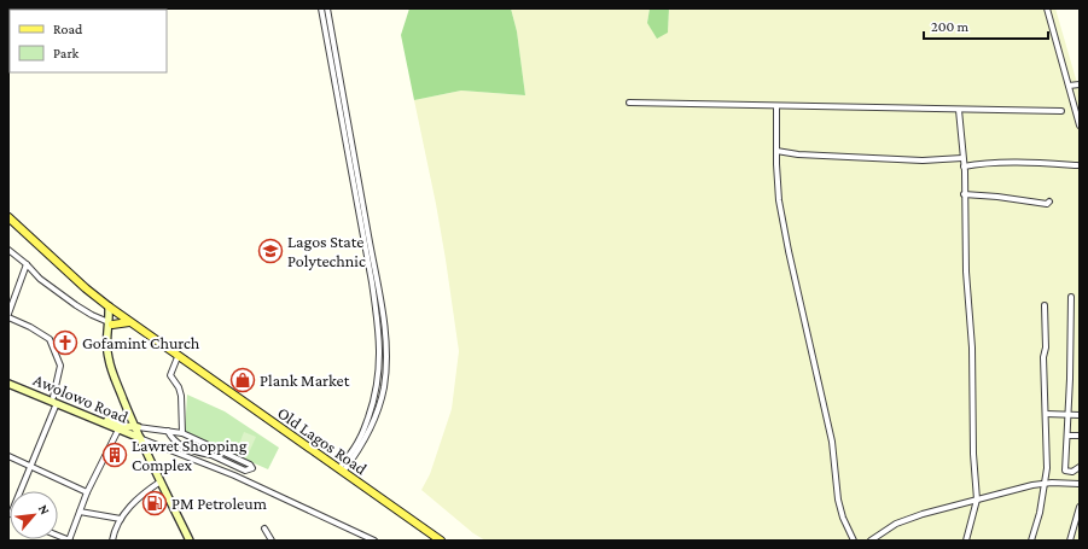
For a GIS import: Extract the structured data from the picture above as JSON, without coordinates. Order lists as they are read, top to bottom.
{
  "streets": {
    "main road": ["Awolowo Road", "Old Lagos Road"]
  },
  "places": {
    "school or university": ["Lagos State Polytechnic"],
    "church": ["Gofamint Church"],
    "shop": ["Plank Market"],
    "building": ["Lawret Shopping Complex"],
    "fuel station": ["PM Petroleum"]
  },
  "legend": ["Road", "Park"],
  "scale_bar": "200 m",
  "north": "top right"
}
